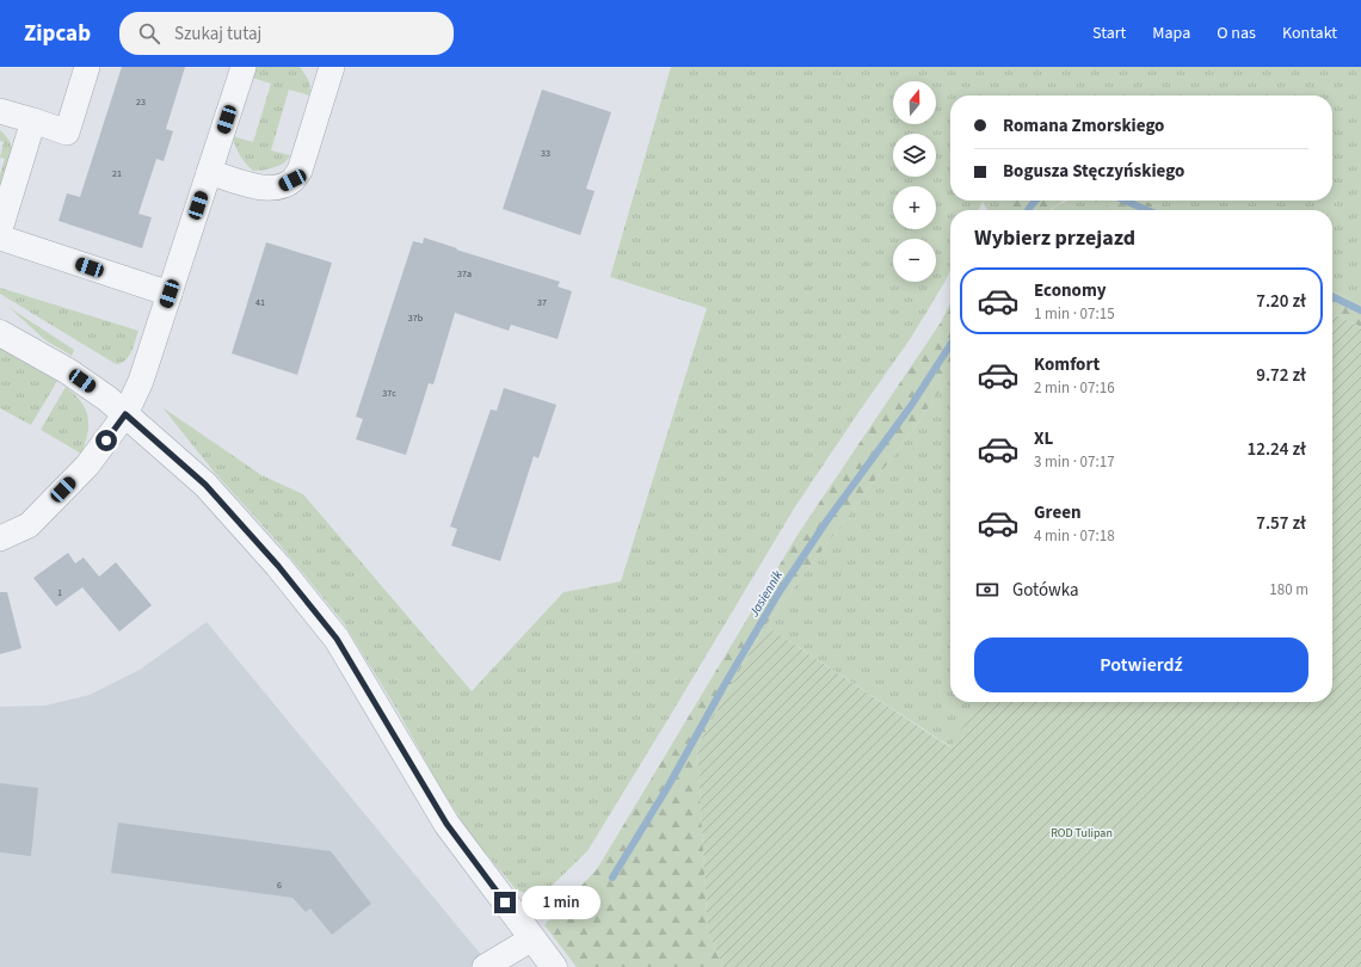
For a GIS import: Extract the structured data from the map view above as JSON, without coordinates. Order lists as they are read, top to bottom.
{
  "water": ["Jasiennik"],
  "parks": ["ROD Tulipan"],
  "house_numbers": [
    "23",
    "33",
    "21",
    "37a",
    "41",
    "37",
    "37b",
    "37c",
    "1",
    "6"
  ],
  "north": "top",
  "page": {
    "header": "Zipcab",
    "search": "Szukaj tutaj",
    "nav": [
      "Start",
      "Mapa",
      "O nas",
      "Kontakt"
    ],
    "map_buttons": ["+", "−"],
    "banner": ["Romana Zmorskiego", "Bogusza Stęczyńskiego"],
    "heading": "Wybierz przejazd",
    "list": [
      {
        "name": "Economy",
        "note": "1 min · 07:15",
        "value": "7.20 zł"
      },
      {
        "name": "Komfort",
        "note": "2 min · 07:16",
        "value": "9.72 zł"
      },
      {
        "name": "XL",
        "note": "3 min · 07:17",
        "value": "12.24 zł"
      },
      {
        "name": "Green",
        "note": "4 min · 07:18",
        "value": "7.57 zł"
      }
    ],
    "pay": ["Gotówka", "180 m"],
    "buttons": "Potwierdź",
    "bubble": "1 min"
  }
}
